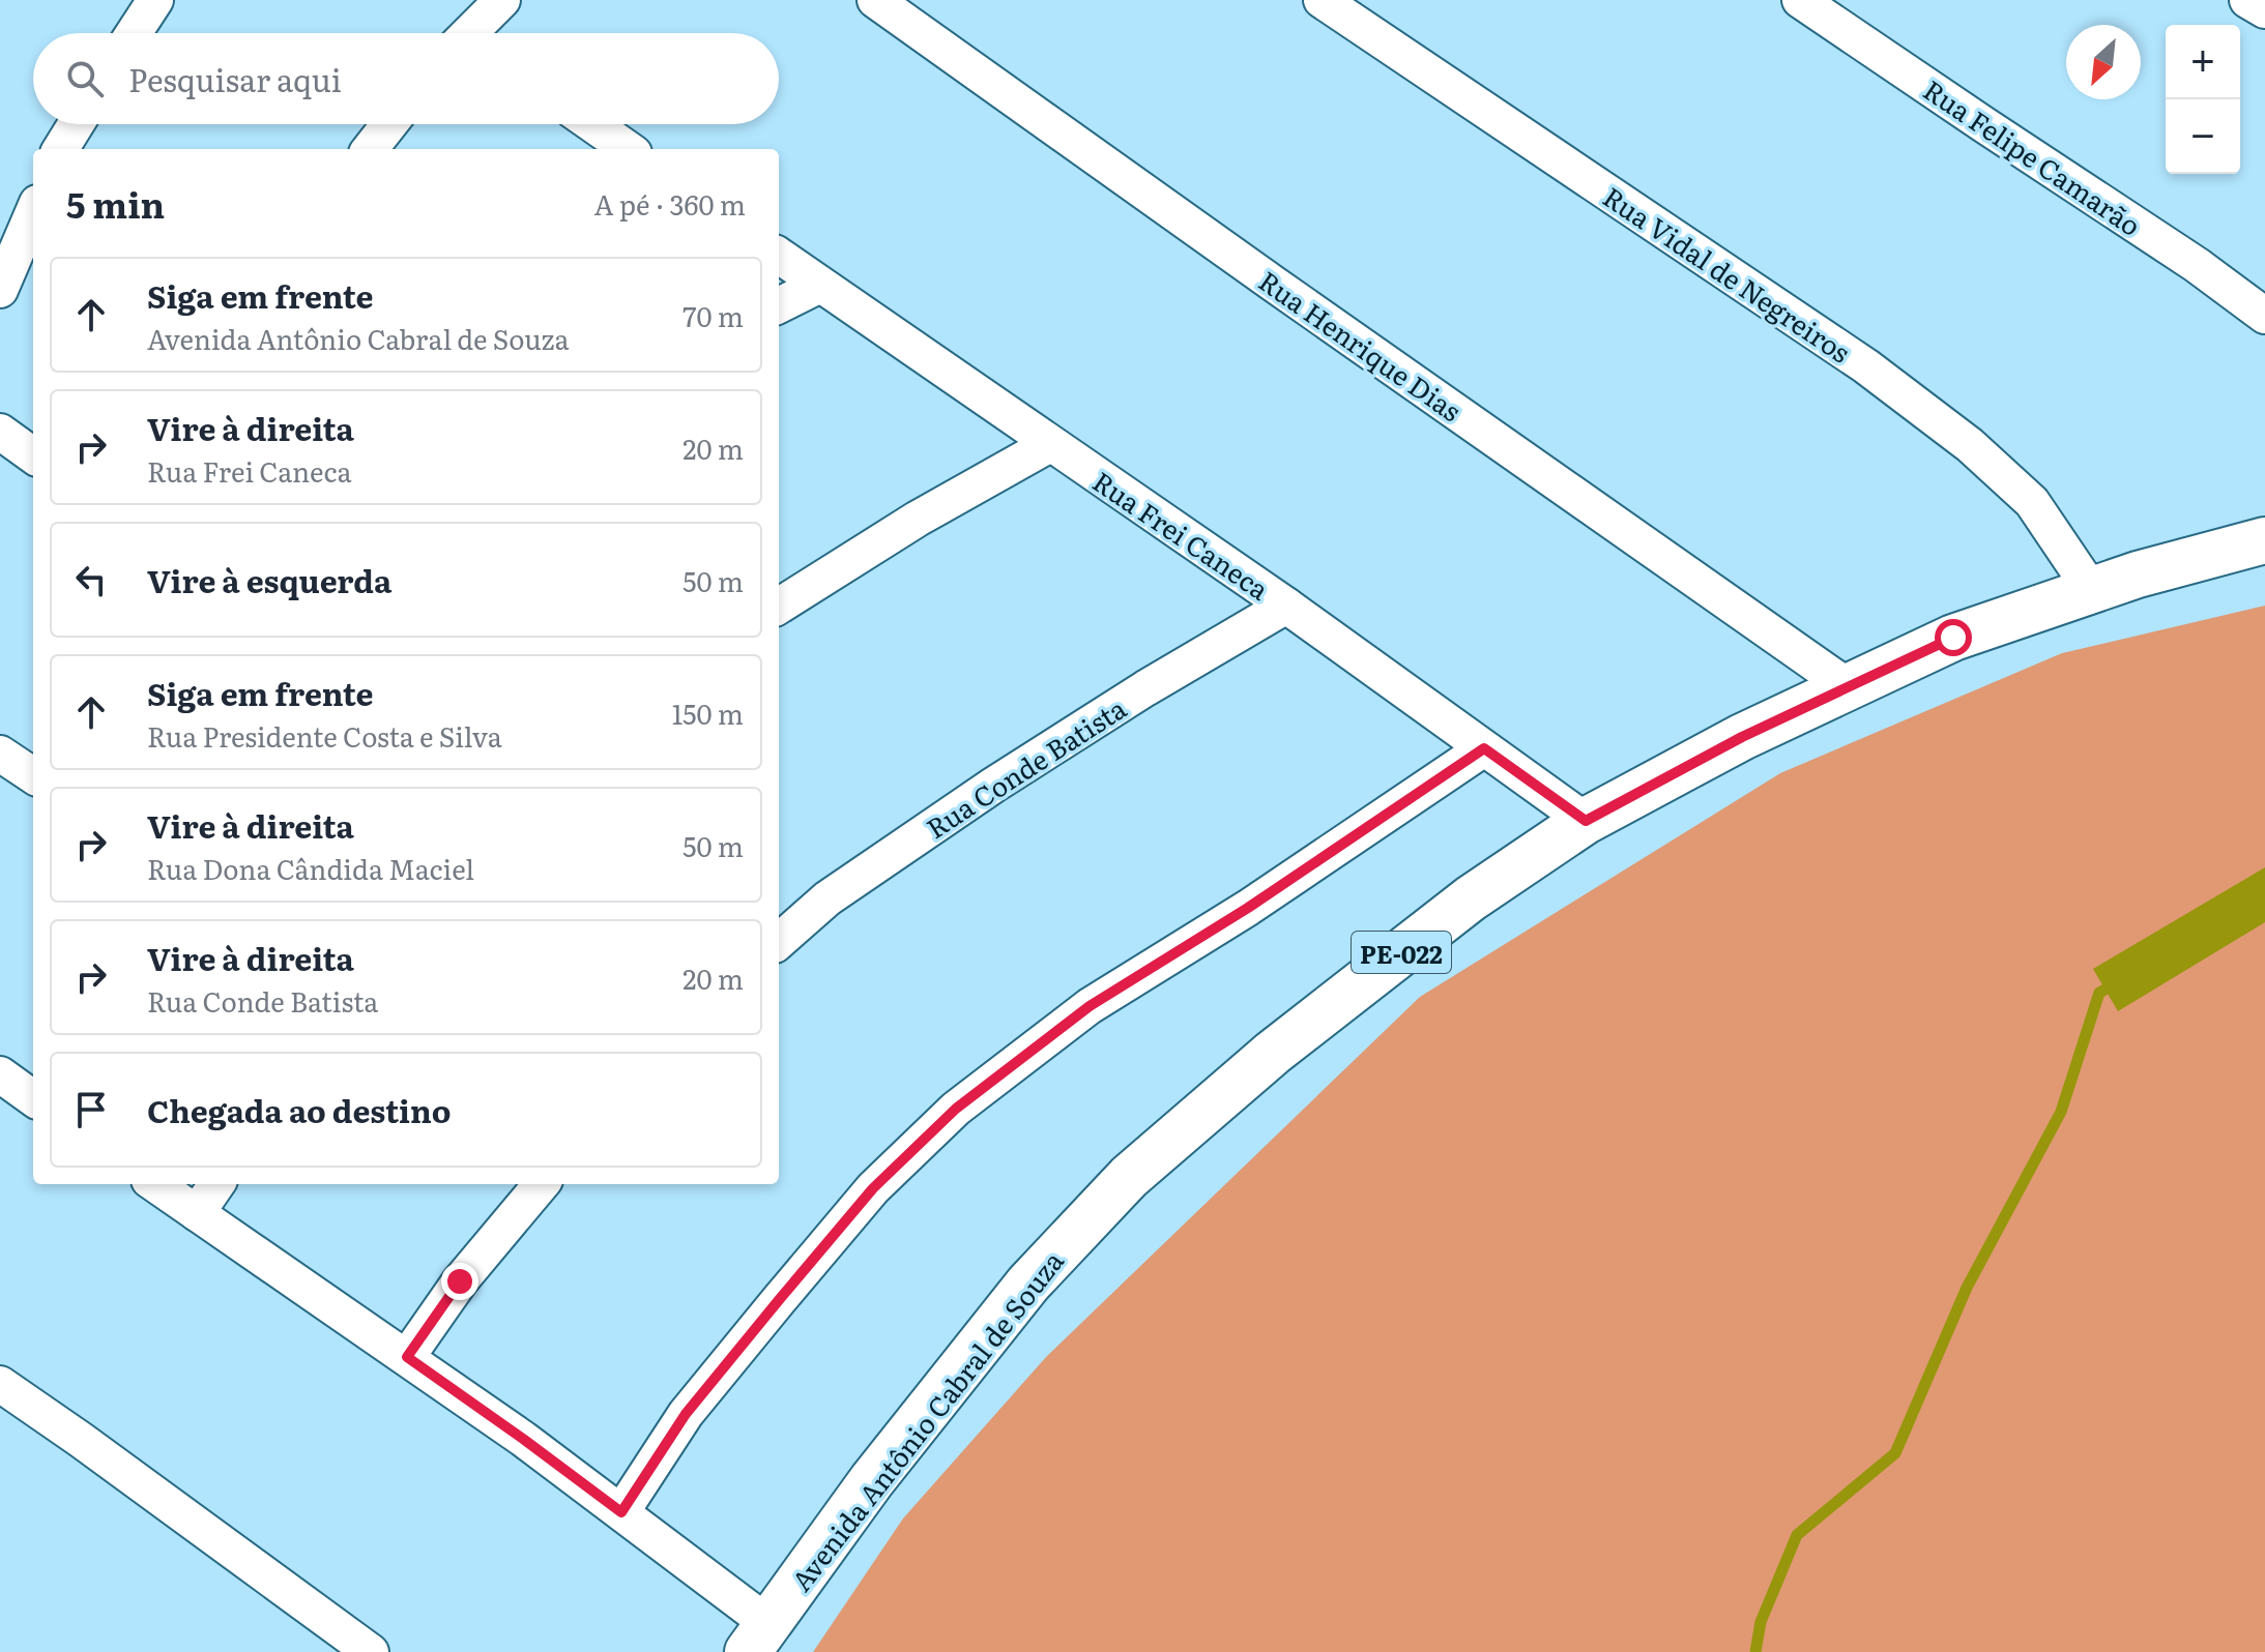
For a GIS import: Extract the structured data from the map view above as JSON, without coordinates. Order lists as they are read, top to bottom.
{
  "streets": {
    "main road": ["PE-022", "Avenida Antônio Cabral de Souza"],
    "street": [
      "Rua Felipe Camarão",
      "Rua Vidal de Negreiros",
      "Rua Henrique Dias",
      "Rua Frei Caneca",
      "Rua Conde Batista"
    ]
  },
  "crossings": [
    ["Rua Vidal de Negreiros", "Avenida Antônio Cabral de Souza"],
    ["Rua Henrique Dias", "Avenida Antônio Cabral de Souza"],
    ["Rua Frei Caneca", "Rua Conde Batista"],
    ["Rua Frei Caneca", "Avenida Antônio Cabral de Souza"]
  ],
  "north": "bottom left",
  "page": {
    "map_buttons": ["+", "−"],
    "search": "Pesquisar aqui",
    "heading": ["5 min", "A pé · 360 m"],
    "list": [
      ["Siga em frente", "Avenida Antônio Cabral de Souza", "70 m"],
      ["Vire à direita", "Rua Frei Caneca", "20 m"],
      ["Vire à esquerda", "50 m"],
      ["Siga em frente", "Rua Presidente Costa e Silva", "150 m"],
      ["Vire à direita", "Rua Dona Cândida Maciel", "50 m"],
      ["Vire à direita", "Rua Conde Batista", "20 m"],
      "Chegada ao destino"
    ]
  }
}
